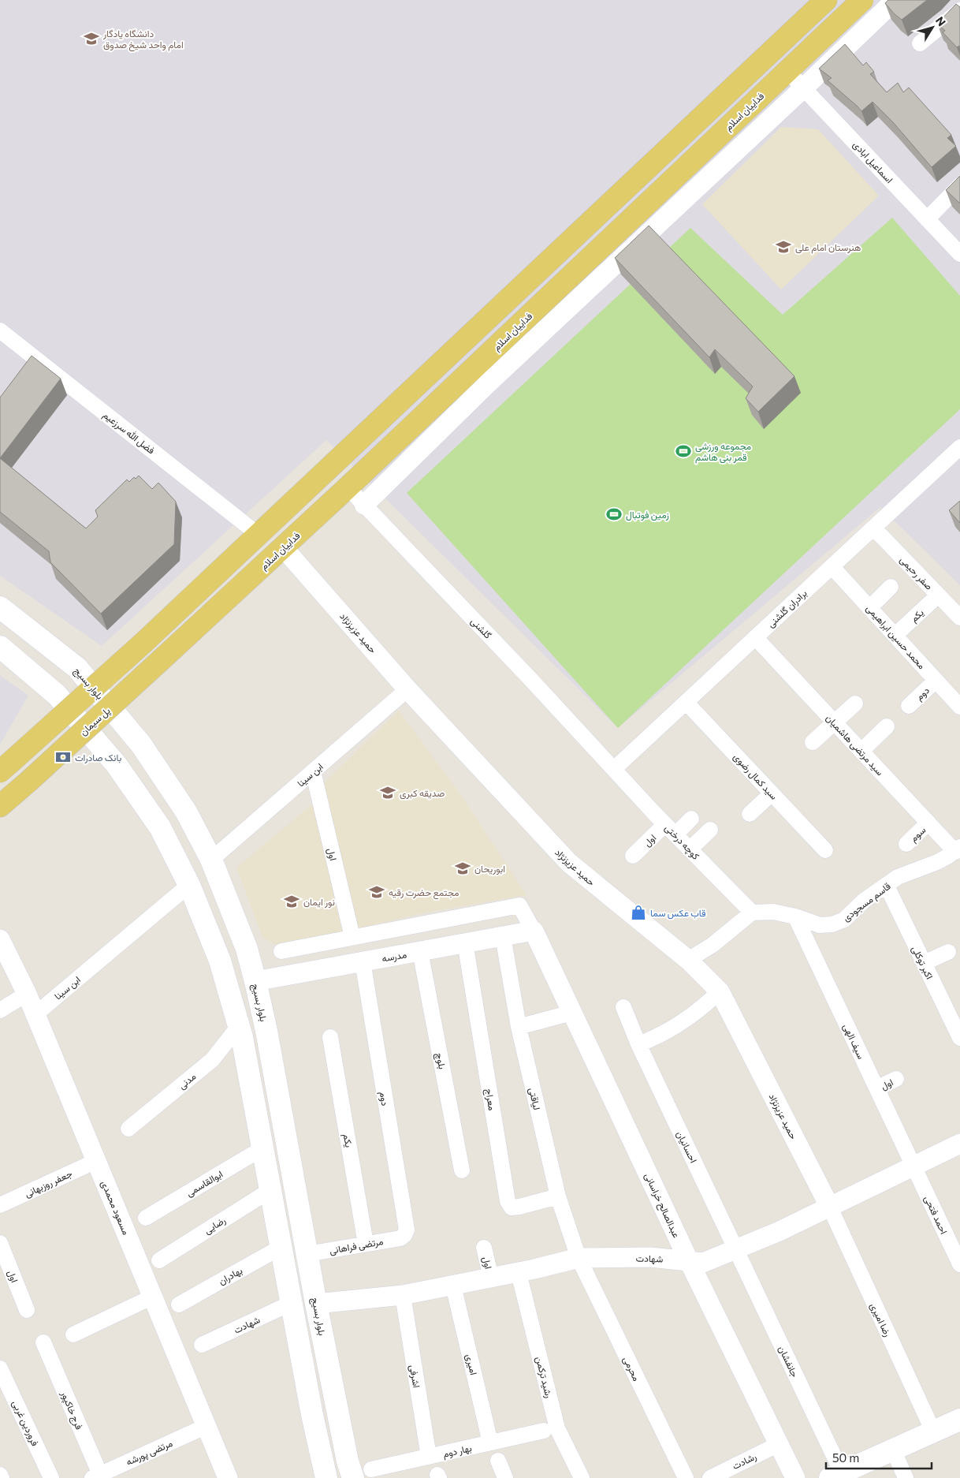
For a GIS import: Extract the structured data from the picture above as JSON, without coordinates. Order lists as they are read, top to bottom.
{
  "streets": {
    "main road": ["فداییان اسلام", "بلوار بسیج", "پل سیمان"],
    "street": [
      "اسماعیل ابادی",
      "فضل الله سرزعیم",
      "صفر رحیمی",
      "برادران گلشنی",
      "یکم",
      "گلشنی",
      "حمید عزیزنژاد",
      "محمد حسین ابراهیمی",
      "دوم",
      "سید مرتضی هاشمیان",
      "ابن سینا",
      "سید کمال رضوی",
      "سوم",
      "اول",
      "کوچه درختی",
      "قاسم مسجودی",
      "مدرسه",
      "اکبر توکلی",
      "سیف الهی",
      "بلوچ",
      "مدنی",
      "لیاقتی",
      "معراج",
      "احسانیان",
      "جعفر روزبهانی",
      "ابوالقاسمی",
      "عبدالصالح خراسانی",
      "مسعود محمدی",
      "احمد فتحی",
      "رضایی",
      "مرتضی فراهانی",
      "شهادت",
      "بهادران",
      "رضا امیری",
      "جانفشان",
      "امیری",
      "محرمی",
      "اشرفی",
      "رشید ترکمن",
      "فرج خاکپور",
      "فروردین غربی",
      "بهار دوم",
      "مرتضی پورشه",
      "رشادت"
    ]
  },
  "crossings": [
    ["فداییان اسلام", "اسماعیل ابادی"],
    ["فداییان اسلام", "گلشنی"],
    ["فداییان اسلام", "حمید عزیزنژاد"],
    ["فداییان اسلام", "پل سیمان"],
    ["صفر رحیمی", "برادران گلشنی"],
    ["صفر رحیمی", "یکم"],
    ["برادران گلشنی", "گلشنی"],
    ["برادران گلشنی", "محمد حسین ابراهیمی"],
    ["برادران گلشنی", "سید مرتضی هاشمیان"],
    ["برادران گلشنی", "سید کمال رضوی"],
    ["برادران گلشنی", "کوچه درختی"],
    ["یکم", "محمد حسین ابراهیمی"],
    ["یکم", "مرتضی فراهانی"],
    ["گلشنی", "کوچه درختی"],
    ["حمید عزیزنژاد", "ابن سینا"],
    ["حمید عزیزنژاد", "شهادت"],
    ["حمید عزیزنژاد", "رضا امیری"],
    ["محمد حسین ابراهیمی", "دوم"],
    ["بلوار بسیج", "ابن سینا"],
    ["بلوار بسیج", "مدرسه"],
    ["بلوار بسیج", "مرتضی فراهانی"],
    ["بلوار بسیج", "شهادت"],
    ["بلوار بسیج", "بهار دوم"],
    ["دوم", "مدرسه"],
    ["دوم", "مرتضی فراهانی"],
    ["سید مرتضی هاشمیان", "سوم"],
    ["سید مرتضی هاشمیان", "قاسم مسجودی"],
    ["ابن سینا", "اول"],
    ["ابن سینا", "مسعود محمدی"],
    ["اول", "کوچه درختی"],
    ["اول", "سیف الهی"],
    ["اول", "شهادت"],
    ["کوچه درختی", "قاسم مسجودی"],
    ["قاسم مسجودی", "اکبر توکلی"],
    ["قاسم مسجودی", "سیف الهی"],
    ["مدرسه", "بلوچ"],
    ["مدرسه", "لیاقتی"],
    ["مدرسه", "معراج"],
    ["مدرسه", "عبدالصالح خراسانی"],
    ["سیف الهی", "احمد فتحی"],
    ["سیف الهی", "شهادت"],
    ["لیاقتی", "معراج"],
    ["لیاقتی", "شهادت"],
    ["لیاقتی", "محرمی"],
    ["احسانیان", "شهادت"],
    ["احسانیان", "جانفشان"],
    ["جعفر روزبهانی", "مسعود محمدی"],
    ["عبدالصالح خراسانی", "شهادت"],
    ["عبدالصالح خراسانی", "رشادت"],
    ["مسعود محمدی", "مرتضی پورشه"],
    ["احمد فتحی", "شهادت"],
    ["شهادت", "رضا امیری"],
    ["شهادت", "جانفشان"],
    ["شهادت", "امیری"],
    ["شهادت", "محرمی"],
    ["شهادت", "اشرفی"],
    ["شهادت", "رشید ترکمن"],
    ["امیری", "بهار دوم"],
    ["اشرفی", "بهار دوم"],
    ["فرج خاکپور", "مرتضی پورشه"]
  ],
  "places": {
    "school or university": [
      "دانشگاه یادگار امام واحد شیخ صدوق",
      "هنرستان امام علی",
      "صدیقه کبری",
      "ابوریحان",
      "مجتمع حضرت رقیه",
      "نور ایمان"
    ],
    "sports": ["مجموعه ورزشی قمر بنی هاشم", "زمین فوتبال"],
    "bank": ["بانک صادرات"],
    "shop": ["قاب عکس سما"]
  },
  "scale_bar": "50 m",
  "north": "top right"
}
